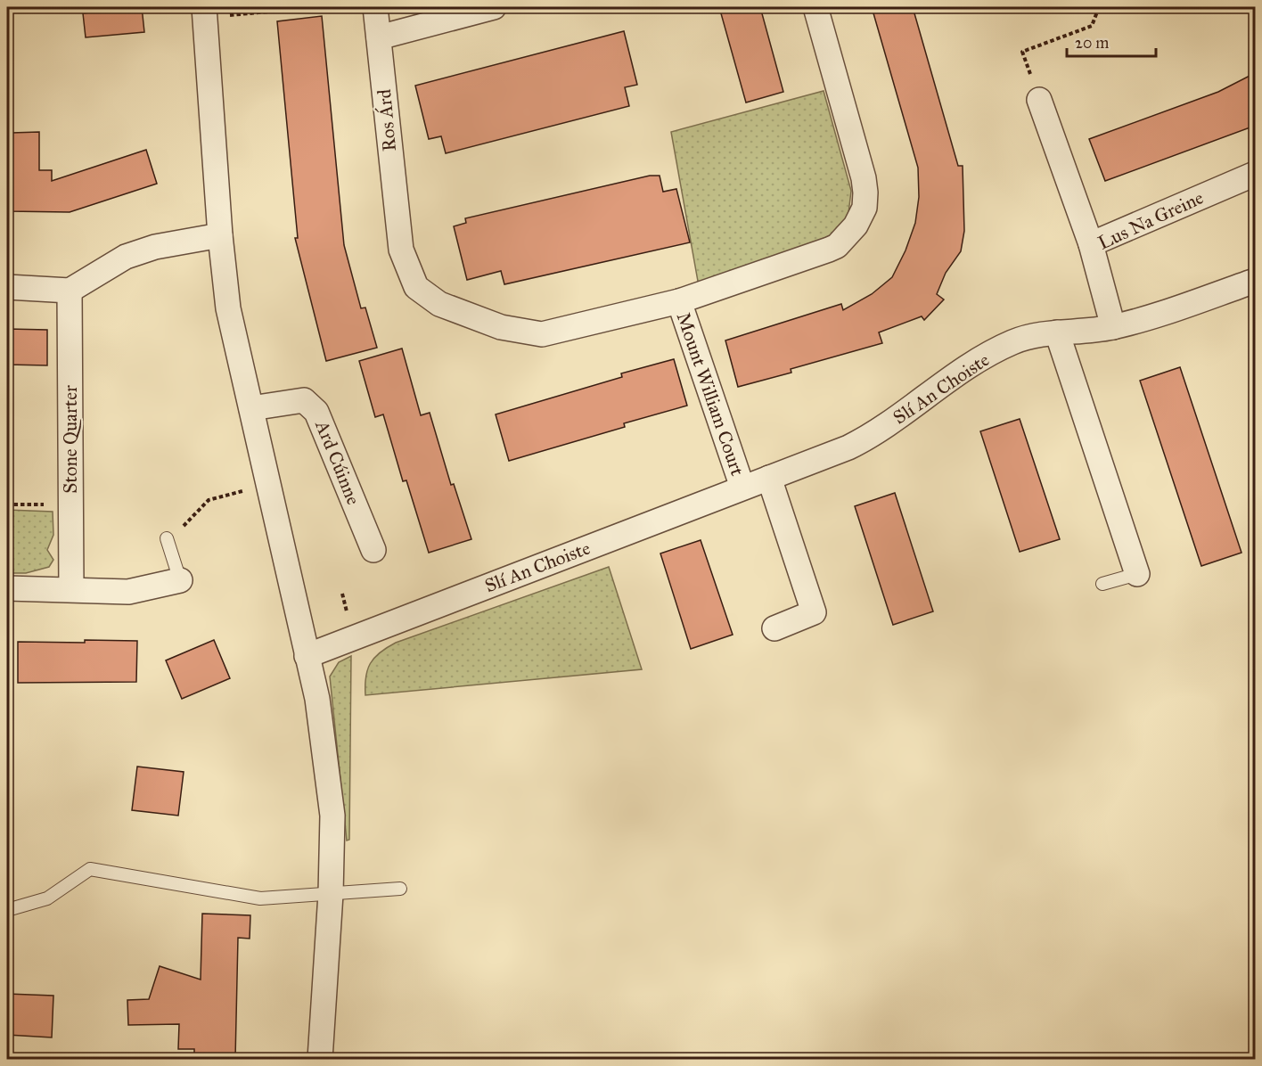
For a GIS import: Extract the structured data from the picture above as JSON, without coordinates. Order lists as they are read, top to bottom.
{
  "streets": {
    "street": [
      "Ros Árd",
      "Lus Na Greine",
      "Slí An Choiste",
      "Mount William Court",
      "Stone Quarter",
      "Ard Cúinne"
    ]
  },
  "crossings": [
    ["Ros Árd", "Mount William Court"],
    ["Lus Na Greine", "Slí An Choiste"],
    ["Slí An Choiste", "Mount William Court"]
  ],
  "scale_bar": "20 m"
}
